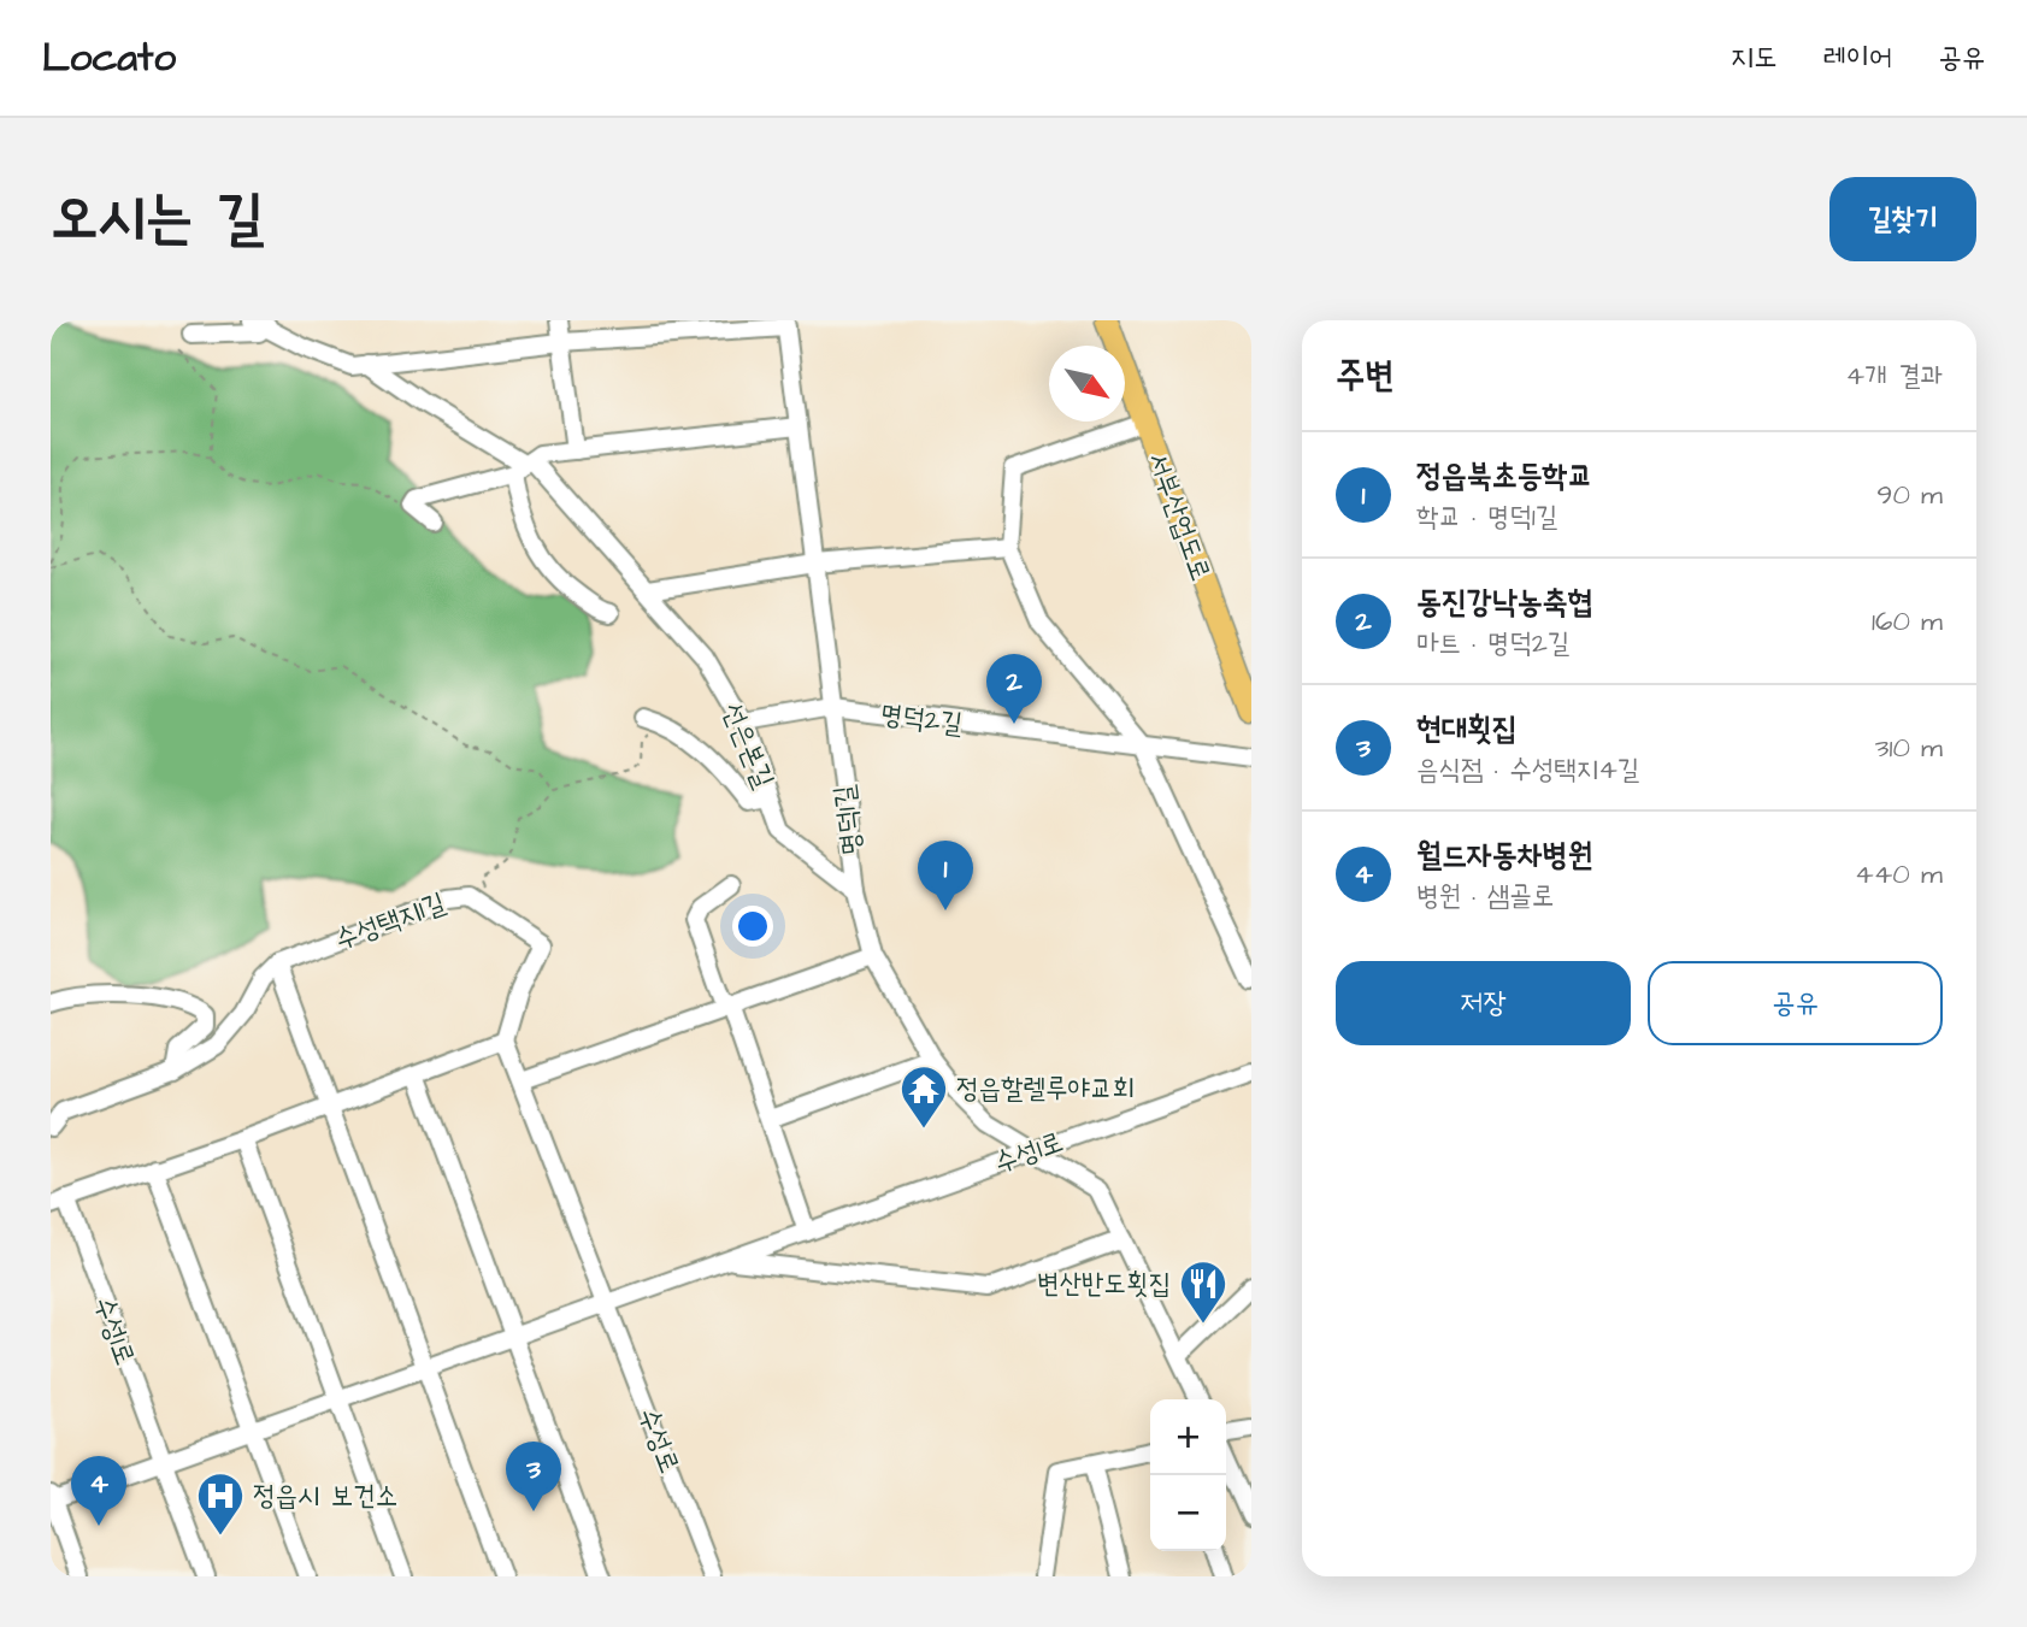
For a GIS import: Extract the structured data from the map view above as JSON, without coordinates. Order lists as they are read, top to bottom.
{
  "streets": {
    "main road": ["서부산업도로"],
    "street": [
      "명덕2길",
      "선은본길",
      "명덕1길",
      "수성택지1길",
      "수성1로",
      "수성로"
    ]
  },
  "crossings": [
    ["명덕2길", "선은본길"],
    ["명덕2길", "명덕1길"],
    ["선은본길", "명덕1길"],
    ["명덕1길", "수성1로"],
    ["수성1로", "수성로"]
  ],
  "places": {
    "temple": ["정읍할렐루야교회"],
    "restaurant": ["변산반도횟집"],
    "hospital": ["정읍시 보건소"]
  },
  "north": "bottom right",
  "page": {
    "header": "Locato",
    "nav": ["지도", "레이어", "공유"],
    "buttons": [
      "길찾기",
      ["저장", "공유"]
    ],
    "title": "오시는 길",
    "heading": ["주변", "4개 결과"],
    "list": [
      {
        "mark": "1",
        "name": "정읍북초등학교",
        "note": "학교 · 명덕1길",
        "value": "90 m"
      },
      {
        "mark": "2",
        "name": "동진강낙농축협",
        "note": "마트 · 명덕2길",
        "value": "160 m"
      },
      {
        "mark": "3",
        "name": "현대횟집",
        "note": "음식점 · 수성택지4길",
        "value": "310 m"
      },
      {
        "mark": "4",
        "name": "월드자동차병원",
        "note": "병원 · 샘골로",
        "value": "440 m"
      }
    ],
    "pins": [
      "2",
      "1",
      "3",
      "4"
    ],
    "map_buttons": ["+", "−"]
  }
}
